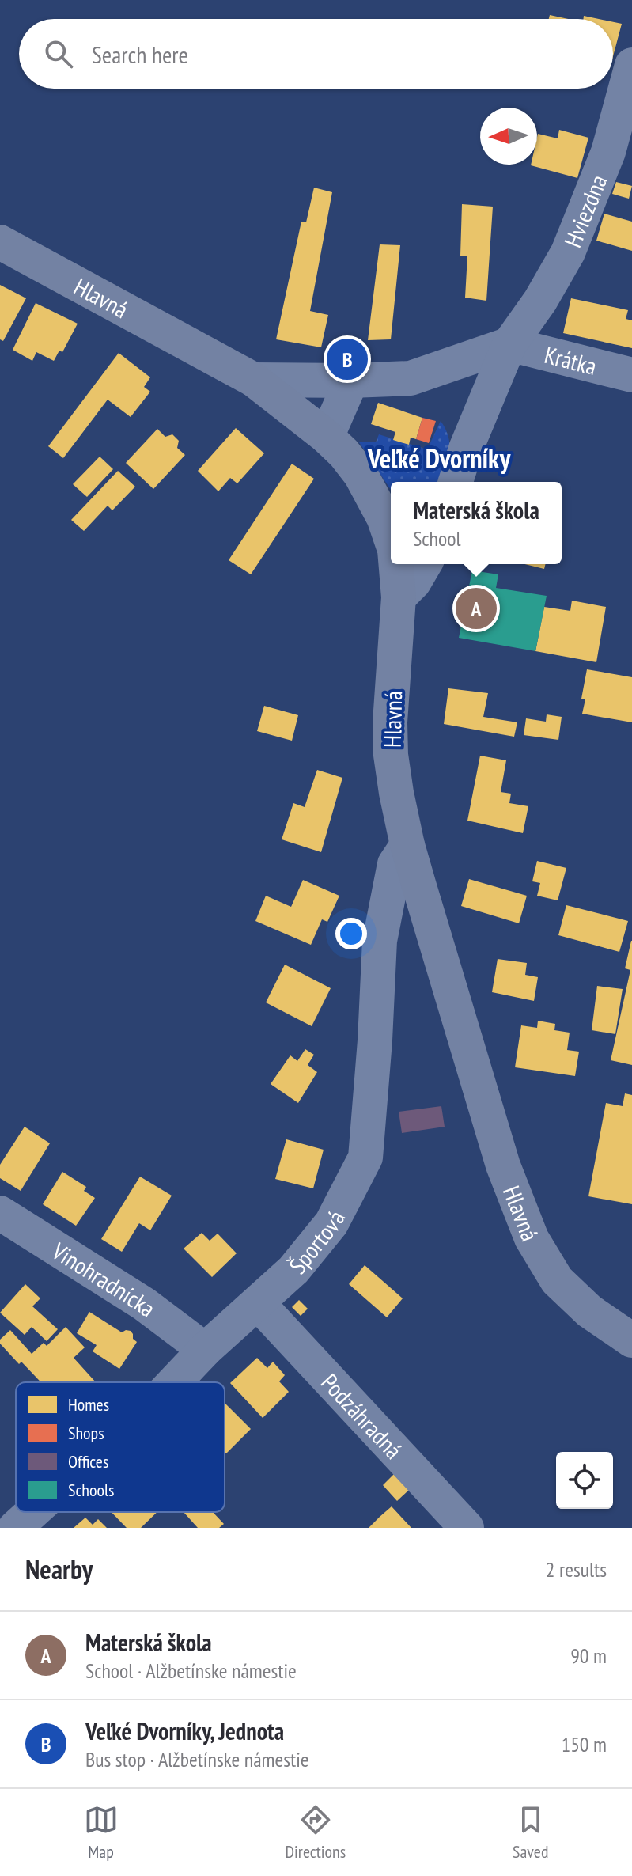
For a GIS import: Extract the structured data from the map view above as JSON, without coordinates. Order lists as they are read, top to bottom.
{
  "streets": {
    "main road": ["Hlavná"],
    "street": [
      "Hviezdna",
      "Krátka",
      "Športová",
      "Vinohradnícka",
      "Podzáhradná"
    ]
  },
  "crossings": [
    ["Hviezdna", "Krátka"],
    ["Hlavná", "Športová"],
    ["Športová", "Vinohradnícka"],
    ["Športová", "Podzáhradná"]
  ],
  "districts": ["Veľké Dvorníky"],
  "legend": [
    "Homes",
    "Shops",
    "Offices",
    "Schools"
  ],
  "north": "left",
  "page": {
    "search": "Search here",
    "pins": ["B", "A"],
    "popup": ["Materská škola", "School"],
    "heading": ["Nearby", "2 results"],
    "list": [
      {
        "mark": "A",
        "name": "Materská škola",
        "note": "School · Alžbetínske námestie",
        "value": "90 m"
      },
      {
        "mark": "B",
        "name": "Veľké Dvorníky, Jednota",
        "note": "Bus stop · Alžbetínske námestie",
        "value": "150 m"
      }
    ],
    "nav": ["Map", "Directions", "Saved"]
  }
}
